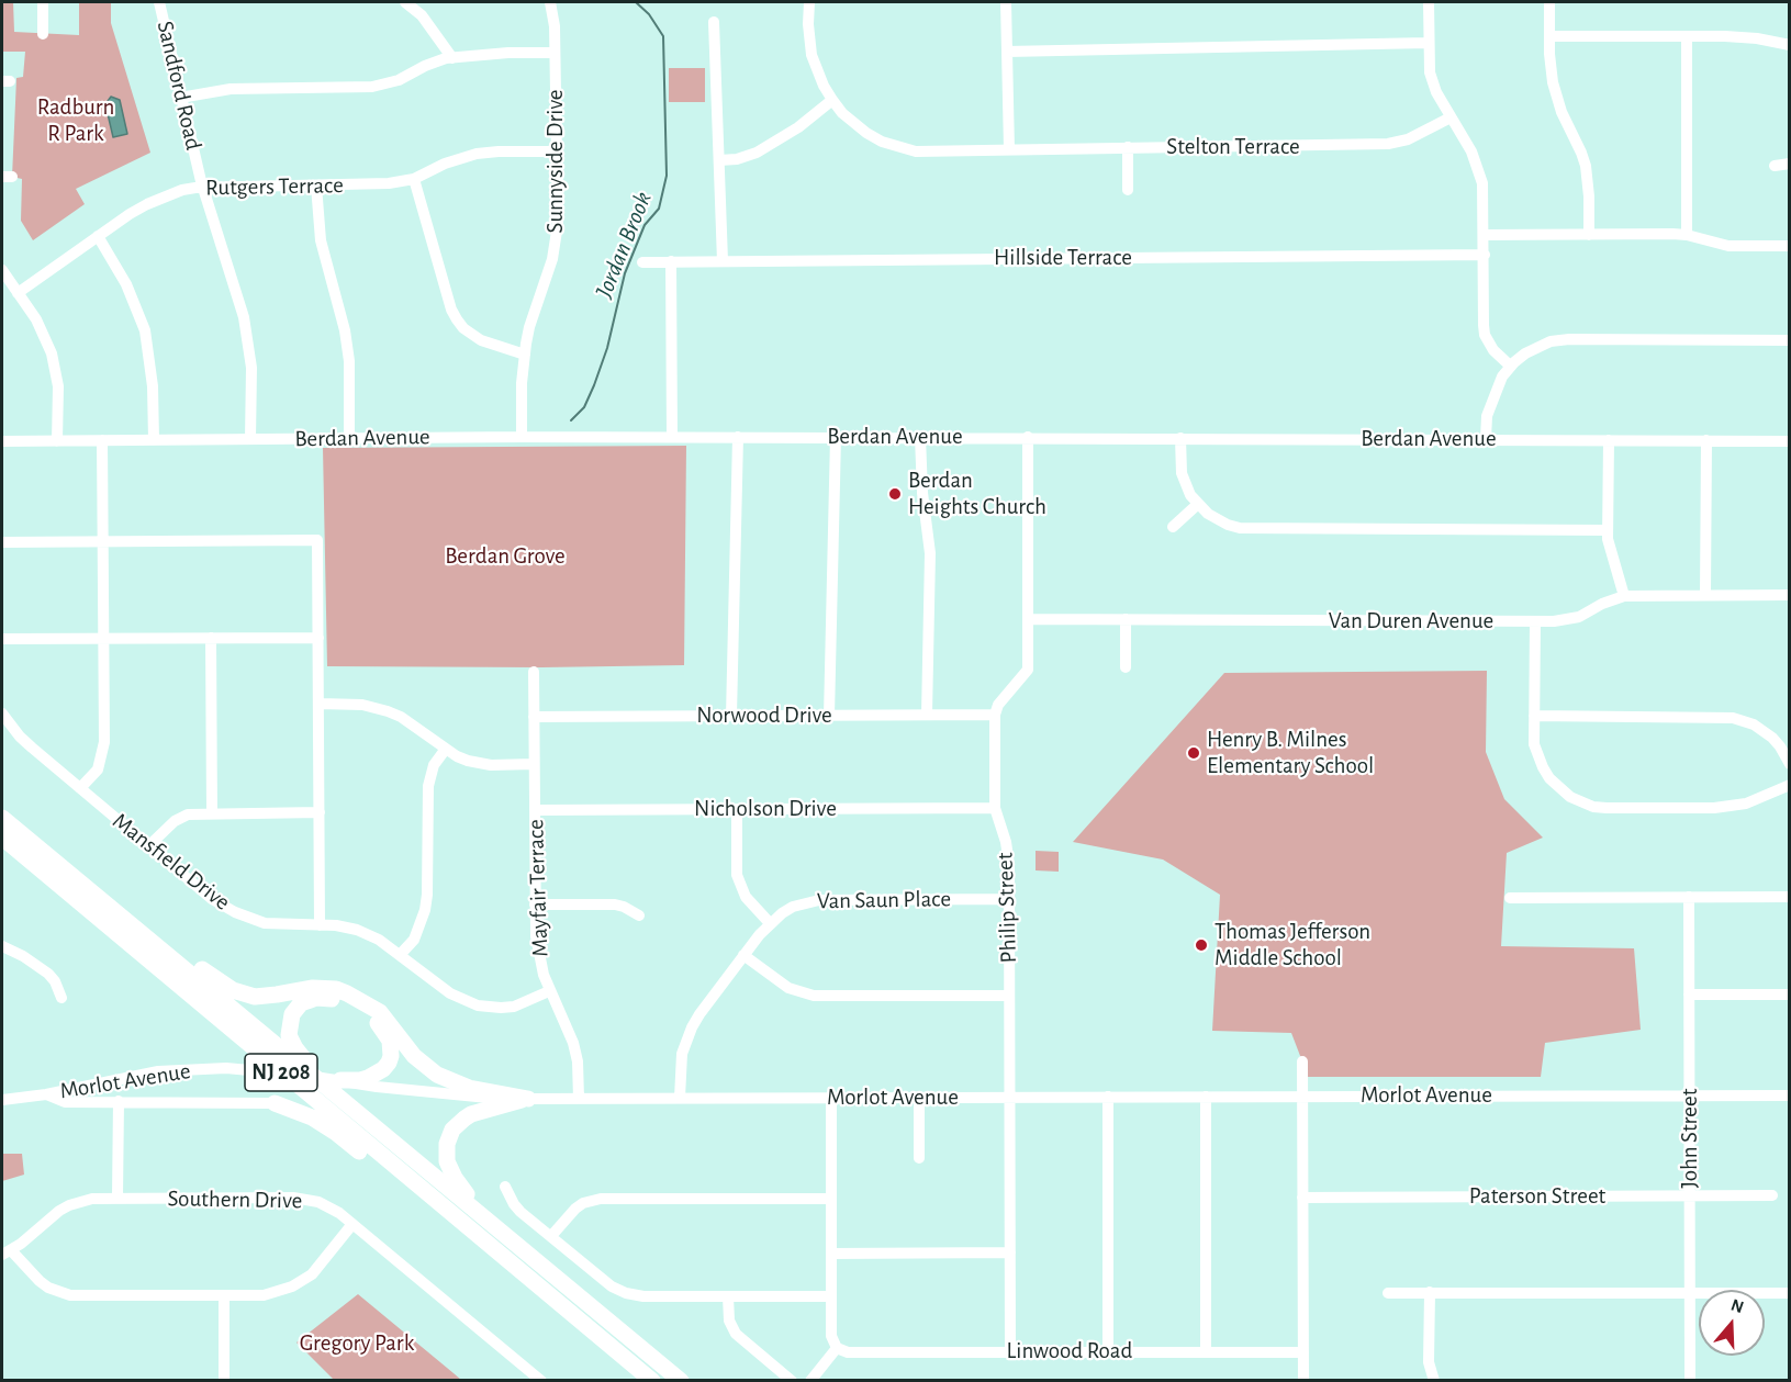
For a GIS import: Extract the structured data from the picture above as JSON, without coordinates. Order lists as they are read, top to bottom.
{
  "streets": {
    "highway": ["NJ 208"],
    "street": [
      "Sandford Road",
      "Stelton Terrace",
      "Sunnyside Drive",
      "Rutgers Terrace",
      "Hillside Terrace",
      "Berdan Avenue",
      "Van Duren Avenue",
      "Norwood Drive",
      "Nicholson Drive",
      "Mansfield Drive",
      "Mayfair Terrace",
      "Van Saun Place",
      "Philip Street",
      "Morlot Avenue",
      "John Street",
      "Paterson Street",
      "Southern Drive",
      "Linwood Road"
    ]
  },
  "crossings": [
    ["Sandford Road", "Rutgers Terrace"],
    ["Sandford Road", "Berdan Avenue"],
    ["Sunnyside Drive", "Rutgers Terrace"],
    ["Sunnyside Drive", "Berdan Avenue"],
    ["Norwood Drive", "Mayfair Terrace"],
    ["Norwood Drive", "Philip Street"],
    ["Nicholson Drive", "Mayfair Terrace"],
    ["Nicholson Drive", "Philip Street"],
    ["Mansfield Drive", "Mayfair Terrace"],
    ["Mayfair Terrace", "Morlot Avenue"],
    ["Van Saun Place", "Philip Street"],
    ["Van Saun Place", "Morlot Avenue"],
    ["Philip Street", "Morlot Avenue"],
    ["Philip Street", "Linwood Road"],
    ["Morlot Avenue", "John Street"],
    ["John Street", "Paterson Street"]
  ],
  "water": ["Jordan Brook"],
  "parks": ["Radburn R Park", "Berdan Grove", "Gregory Park"],
  "places": ["Berdan Heights Church", "Henry B. Milnes Elementary School", "Thomas Jefferson Middle School"],
  "north": "top"
}
